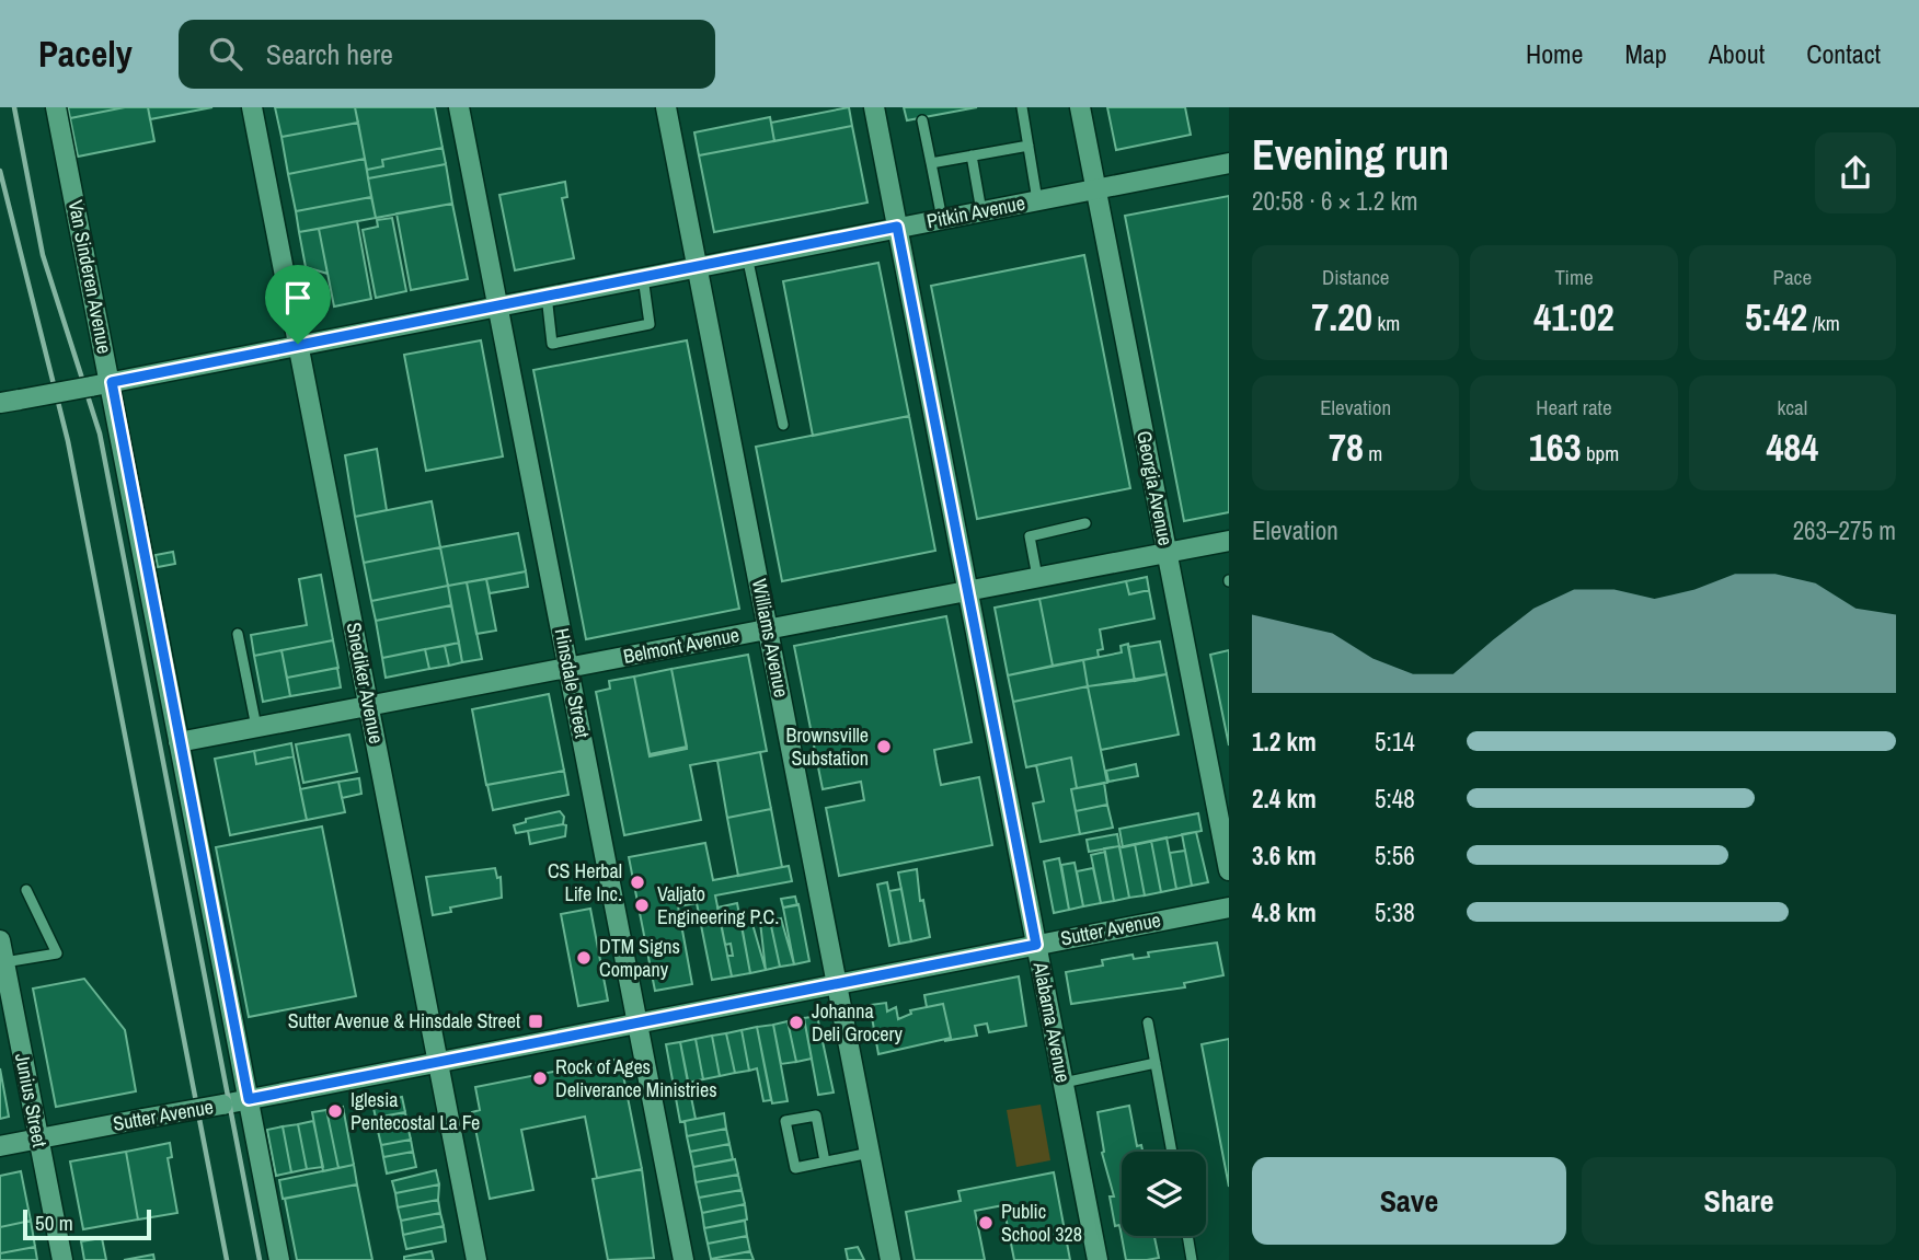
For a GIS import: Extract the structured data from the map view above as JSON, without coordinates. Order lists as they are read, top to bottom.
{
  "streets": {
    "street": [
      "Pitkin Avenue",
      "Van Sinderen Avenue",
      "Georgia Avenue",
      "Williams Avenue",
      "Belmont Avenue",
      "Snediker Avenue",
      "Hinsdale Street",
      "Sutter Avenue",
      "Alabama Avenue",
      "Junius Street"
    ]
  },
  "crossings": [
    ["Pitkin Avenue", "Van Sinderen Avenue"],
    ["Pitkin Avenue", "Georgia Avenue"],
    ["Pitkin Avenue", "Williams Avenue"],
    ["Pitkin Avenue", "Snediker Avenue"],
    ["Pitkin Avenue", "Hinsdale Street"],
    ["Pitkin Avenue", "Alabama Avenue"],
    ["Van Sinderen Avenue", "Belmont Avenue"],
    ["Van Sinderen Avenue", "Sutter Avenue"],
    ["Georgia Avenue", "Belmont Avenue"],
    ["Williams Avenue", "Belmont Avenue"],
    ["Williams Avenue", "Sutter Avenue"],
    ["Belmont Avenue", "Snediker Avenue"],
    ["Belmont Avenue", "Hinsdale Street"],
    ["Belmont Avenue", "Alabama Avenue"],
    ["Snediker Avenue", "Sutter Avenue"],
    ["Hinsdale Street", "Sutter Avenue"],
    ["Sutter Avenue", "Alabama Avenue"],
    ["Sutter Avenue", "Junius Street"]
  ],
  "places": {
    "other": [
      "Brownsville Substation",
      "CS Herbal Life Inc.",
      "Valjato Engineering P.C.",
      "DTM Signs Company",
      "Johanna Deli Grocery",
      "Rock of Ages Deliverance Ministries",
      "Iglesia Pentecostal La Fe",
      "Public School 328"
    ],
    "transit": ["Sutter Avenue & Hinsdale Street"]
  },
  "scale_bar": "50 m",
  "page": {
    "header": "Pacely",
    "search": "Search here",
    "nav": [
      "Home",
      "Map",
      "About",
      "Contact"
    ],
    "heading": ["Evening run", "20:58 · 6 × 1.2 km"],
    "stats": [
      ["Distance", "7.20 km"],
      ["Time", "41:02"],
      ["Pace", "5:42 /km"],
      ["Elevation", "78 m"],
      ["Heart rate", "163 bpm"],
      ["kcal", "484"]
    ],
    "chart": ["Elevation", "263–275 m"],
    "list": [
      {
        "name": "1.2 km",
        "note": "5:14"
      },
      {
        "name": "2.4 km",
        "note": "5:48"
      },
      {
        "name": "3.6 km",
        "note": "5:56"
      },
      {
        "name": "4.8 km",
        "note": "5:38"
      }
    ],
    "buttons": ["Save", "Share"],
    "scale": "50 m"
  }
}
